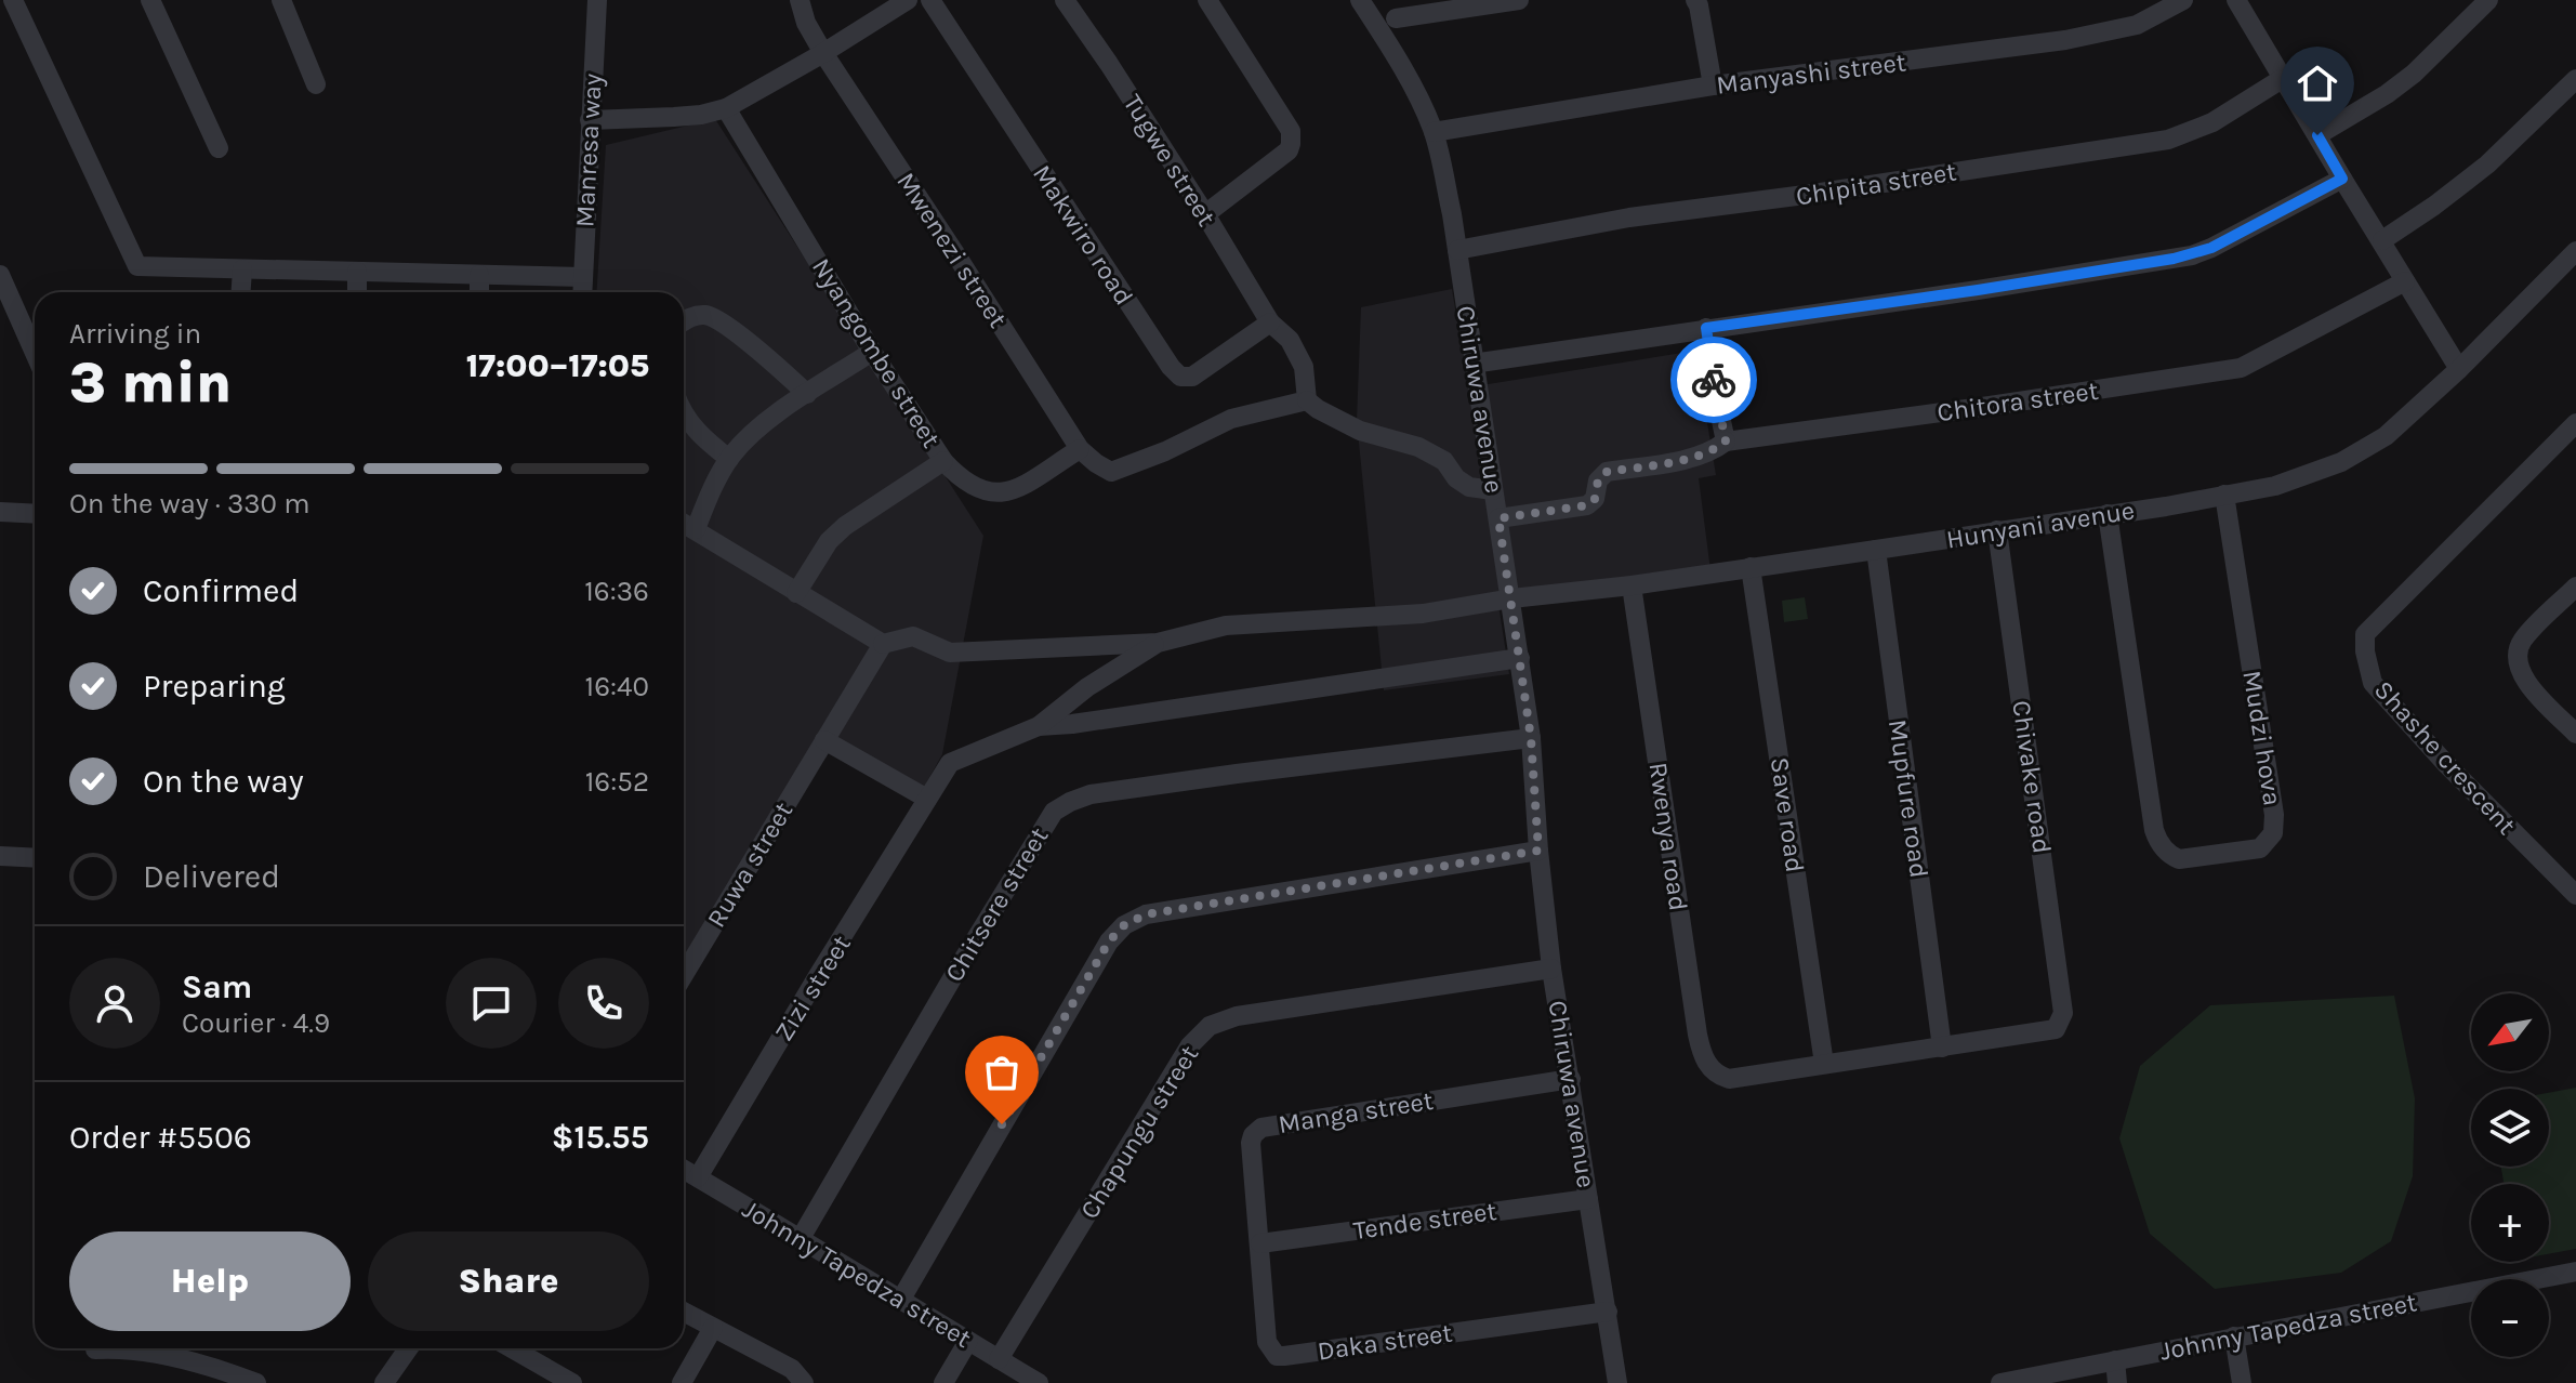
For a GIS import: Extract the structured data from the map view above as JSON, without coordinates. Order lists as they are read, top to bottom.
{
  "streets": {
    "street": [
      "Manyashi street",
      "Manresa way",
      "Tugwe street",
      "Chipita street",
      "Makwiro road",
      "Mwenezi street",
      "Nyangombe street",
      "Chiruwa avenue",
      "Chitora street",
      "Hunyani avenue",
      "Mudzi hova",
      "Shashe crescent",
      "Chivake road",
      "Mupfure road",
      "Save road",
      "Rwenya road",
      "Ruwa street",
      "Chitsere street",
      "Zizi street",
      "Manga street",
      "Chapungu street",
      "Tende street",
      "Johnny Tapedza street",
      "Daka street"
    ]
  },
  "crossings": [
    ["Manyashi street", "Chiruwa avenue"],
    ["Tugwe street", "Makwiro road"],
    ["Chipita street", "Chiruwa avenue"],
    ["Mwenezi street", "Nyangombe street"],
    ["Chiruwa avenue", "Chitora street"],
    ["Chiruwa avenue", "Hunyani avenue"],
    ["Chiruwa avenue", "Chitsere street"],
    ["Chiruwa avenue", "Manga street"],
    ["Chiruwa avenue", "Chapungu street"],
    ["Chiruwa avenue", "Tende street"],
    ["Chiruwa avenue", "Daka street"],
    ["Hunyani avenue", "Mudzi hova"],
    ["Hunyani avenue", "Chivake road"],
    ["Hunyani avenue", "Mupfure road"],
    ["Hunyani avenue", "Save road"],
    ["Hunyani avenue", "Rwenya road"],
    ["Chivake road", "Mupfure road"],
    ["Save road", "Rwenya road"],
    ["Chitsere street", "Johnny Tapedza street"],
    ["Zizi street", "Johnny Tapedza street"],
    ["Manga street", "Tende street"],
    ["Manga street", "Daka street"],
    ["Chapungu street", "Johnny Tapedza street"],
    ["Tende street", "Daka street"]
  ],
  "north": "bottom left",
  "page": {
    "heading": ["3 min", "Arriving in", "17:00–17:05"],
    "panel": [
      "Sam",
      "Courier · 4.9",
      "Order #5506",
      "$15.55"
    ],
    "bar": "On the way · 330 m",
    "list": [
      ["Confirmed", "16:36"],
      ["Preparing", "16:40"],
      ["On the way", "16:52"],
      "Delivered"
    ],
    "map_buttons": ["+", "−"],
    "buttons": ["Help", "Share"]
  }
}
